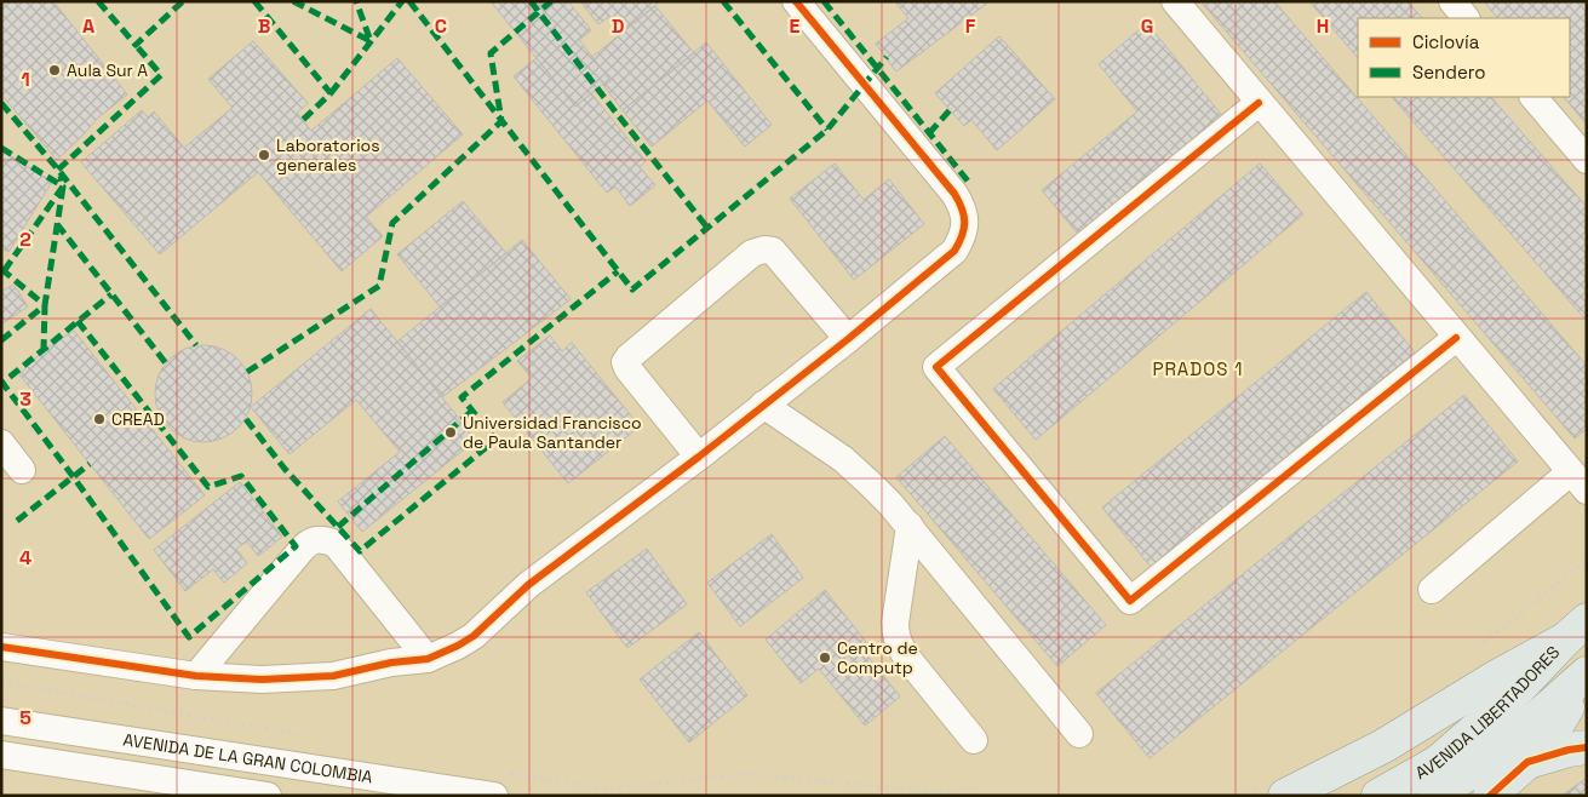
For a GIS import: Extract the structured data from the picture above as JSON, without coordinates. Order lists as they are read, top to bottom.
{
  "streets": {
    "main road": ["AVENIDA LIBERTADORES"],
    "street": ["AVENIDA DE LA GRAN COLOMBIA"]
  },
  "districts": ["PRADOS 1"],
  "places": [
    "Aula Sur A",
    "Laboratorios generales",
    "CREAD",
    "Universidad Francisco de Paula Santander",
    "Centro de Computp"
  ],
  "legend": ["Ciclovía", "Sendero"],
  "grid": {
    "columns": [
      "A",
      "B",
      "C",
      "D",
      "E",
      "F",
      "G",
      "H"
    ],
    "rows": [
      "1",
      "2",
      "3",
      "4",
      "5"
    ]
  }
}
